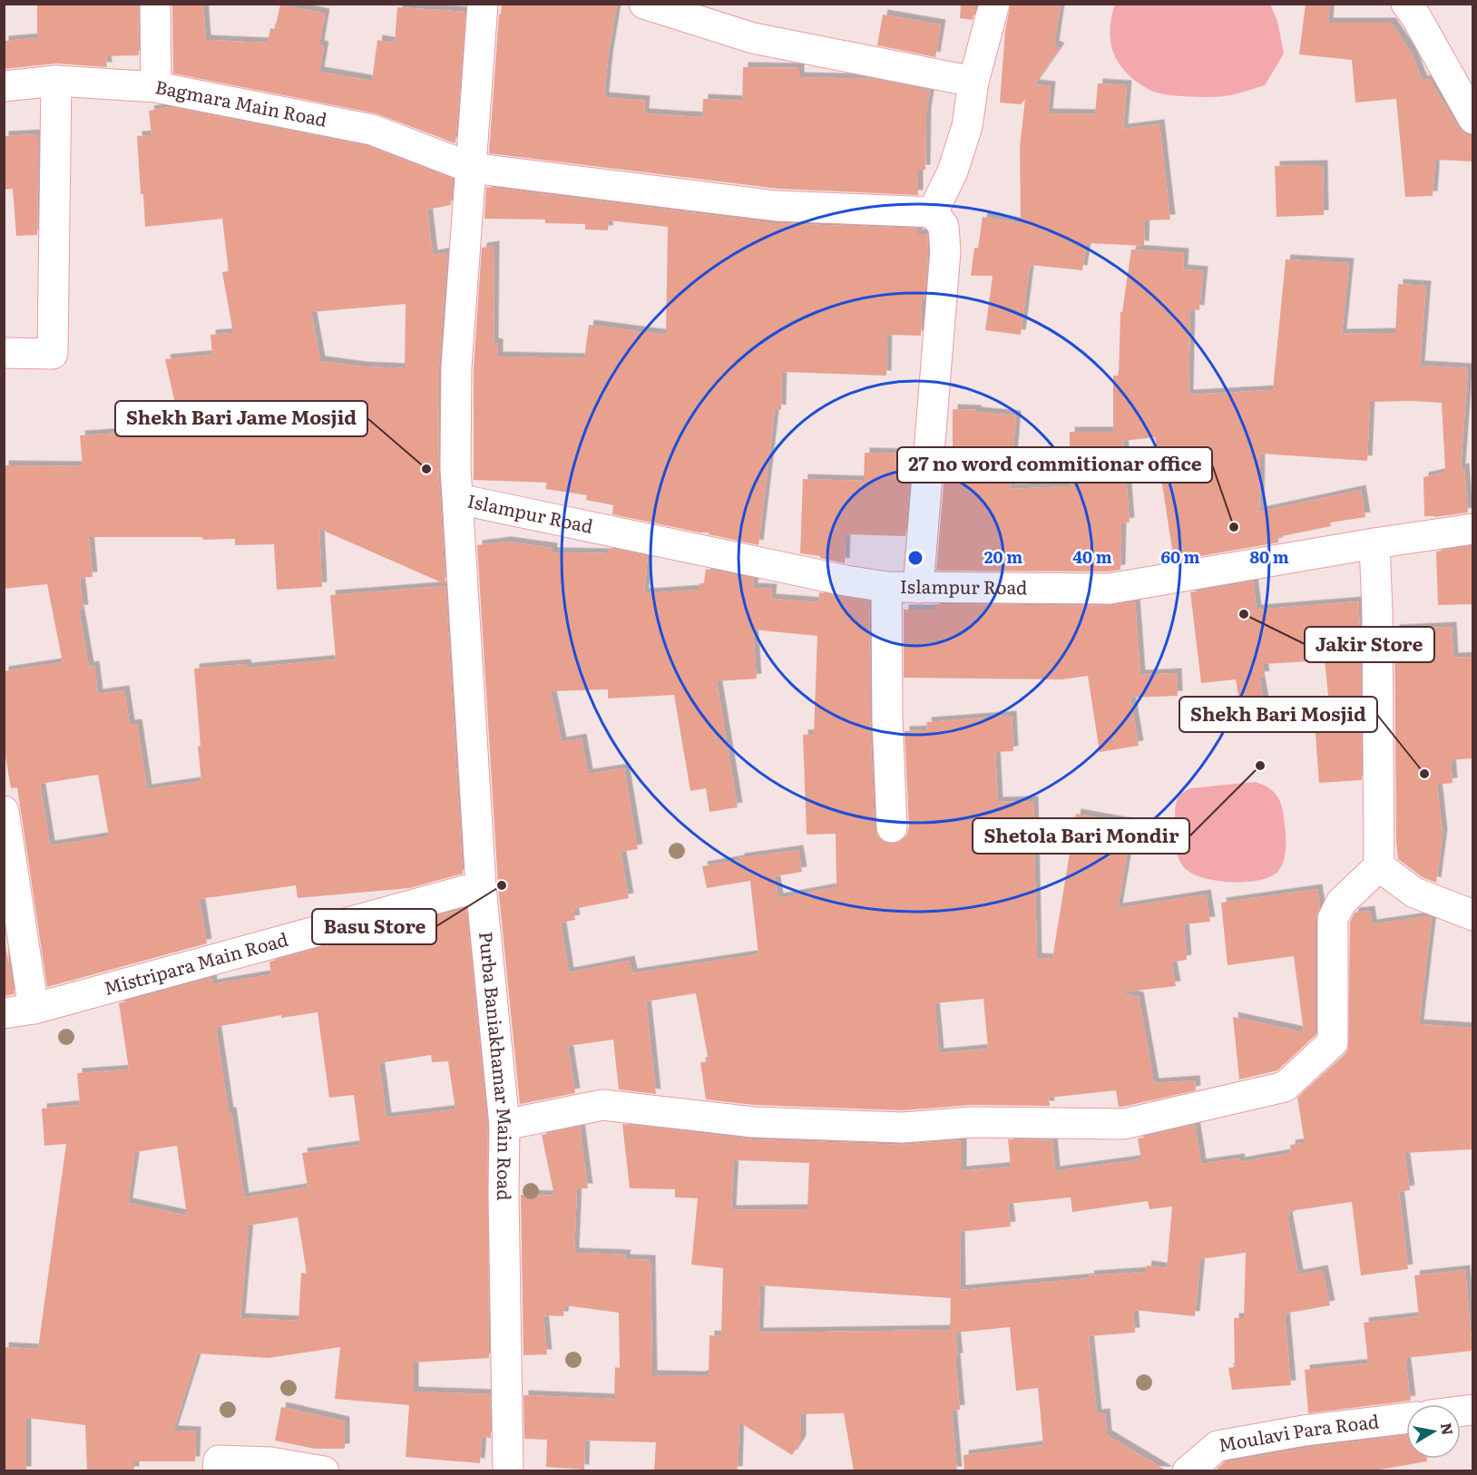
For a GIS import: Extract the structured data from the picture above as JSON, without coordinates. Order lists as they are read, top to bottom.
{
  "streets": {
    "street": [
      "Bagmara Main Road",
      "Islampur Road",
      "Mistripara Main Road",
      "Purba Baniakhamar Main Road",
      "Moulavi Para Road"
    ]
  },
  "crossings": [
    ["Bagmara Main Road", "Purba Baniakhamar Main Road"],
    ["Islampur Road", "Purba Baniakhamar Main Road"],
    ["Mistripara Main Road", "Purba Baniakhamar Main Road"]
  ],
  "places": [
    "Shekh Bari Jame Mosjid",
    "27 no word commitionar office",
    "Jakir Store",
    "Shetola Bari Mondir",
    "Shekh Bari Mosjid",
    "Basu Store"
  ],
  "north": "right",
  "rings": [
    "20 m",
    "40 m",
    "60 m",
    "80 m"
  ]
}
